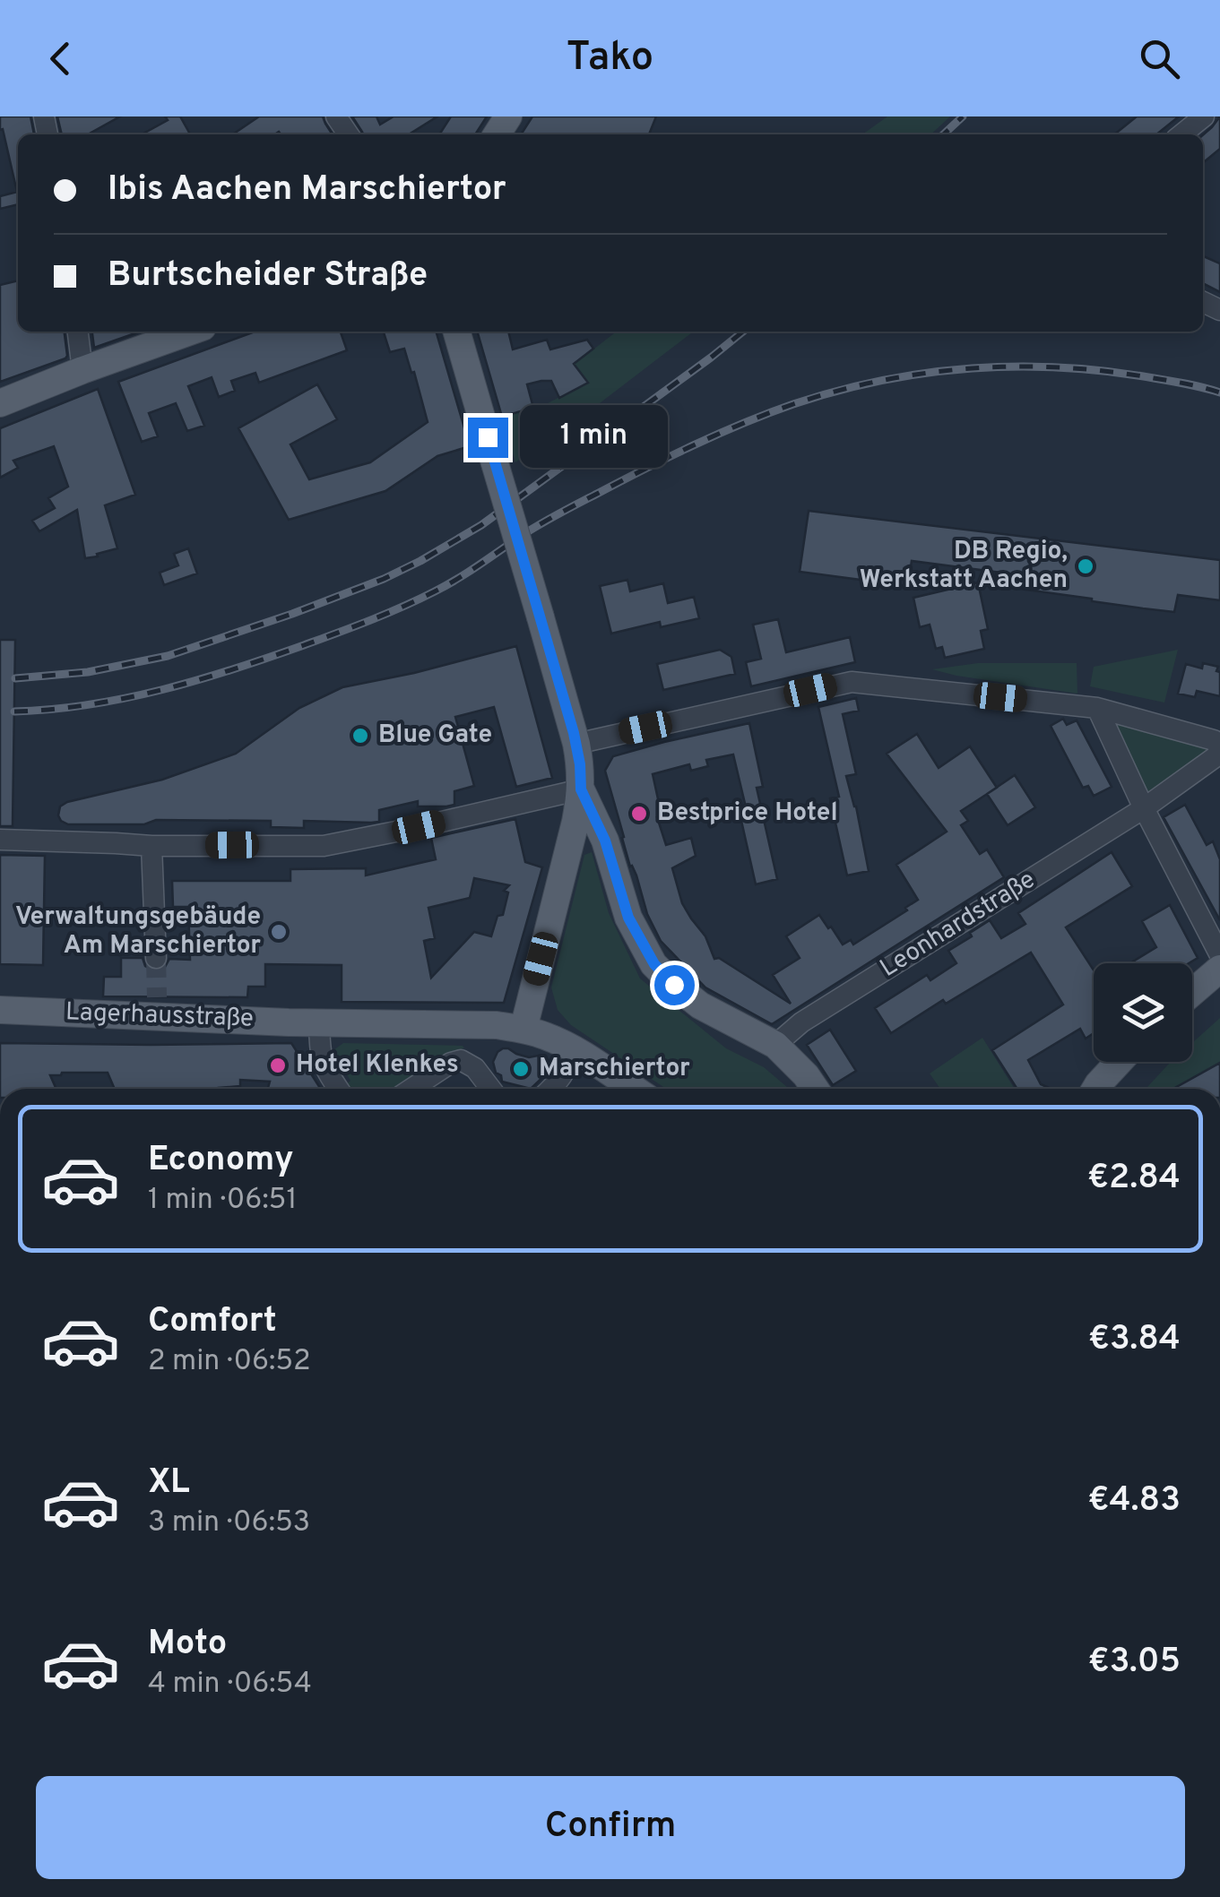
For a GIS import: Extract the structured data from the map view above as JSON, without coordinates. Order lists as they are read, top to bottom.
{
  "streets": {
    "main road": ["Lagerhausstraße"],
    "street": ["Leonhardstraße"]
  },
  "places": [
    "DB Regio, Werkstatt Aachen",
    "Blue Gate",
    "Bestprice Hotel",
    "Verwaltungsgebäude Am Marschiertor",
    "Hotel Klenkes",
    "Marschiertor"
  ],
  "page": {
    "header": "Tako",
    "banner": ["Ibis Aachen Marschiertor", "Burtscheider Straße"],
    "bubble": "1 min",
    "list": [
      {
        "name": "Economy",
        "note": "1 min · 06:51",
        "value": "€2.84"
      },
      {
        "name": "Comfort",
        "note": "2 min · 06:52",
        "value": "€3.84"
      },
      {
        "name": "XL",
        "note": "3 min · 06:53",
        "value": "€4.83"
      },
      {
        "name": "Moto",
        "note": "4 min · 06:54",
        "value": "€3.05"
      }
    ],
    "buttons": "Confirm"
  }
}
